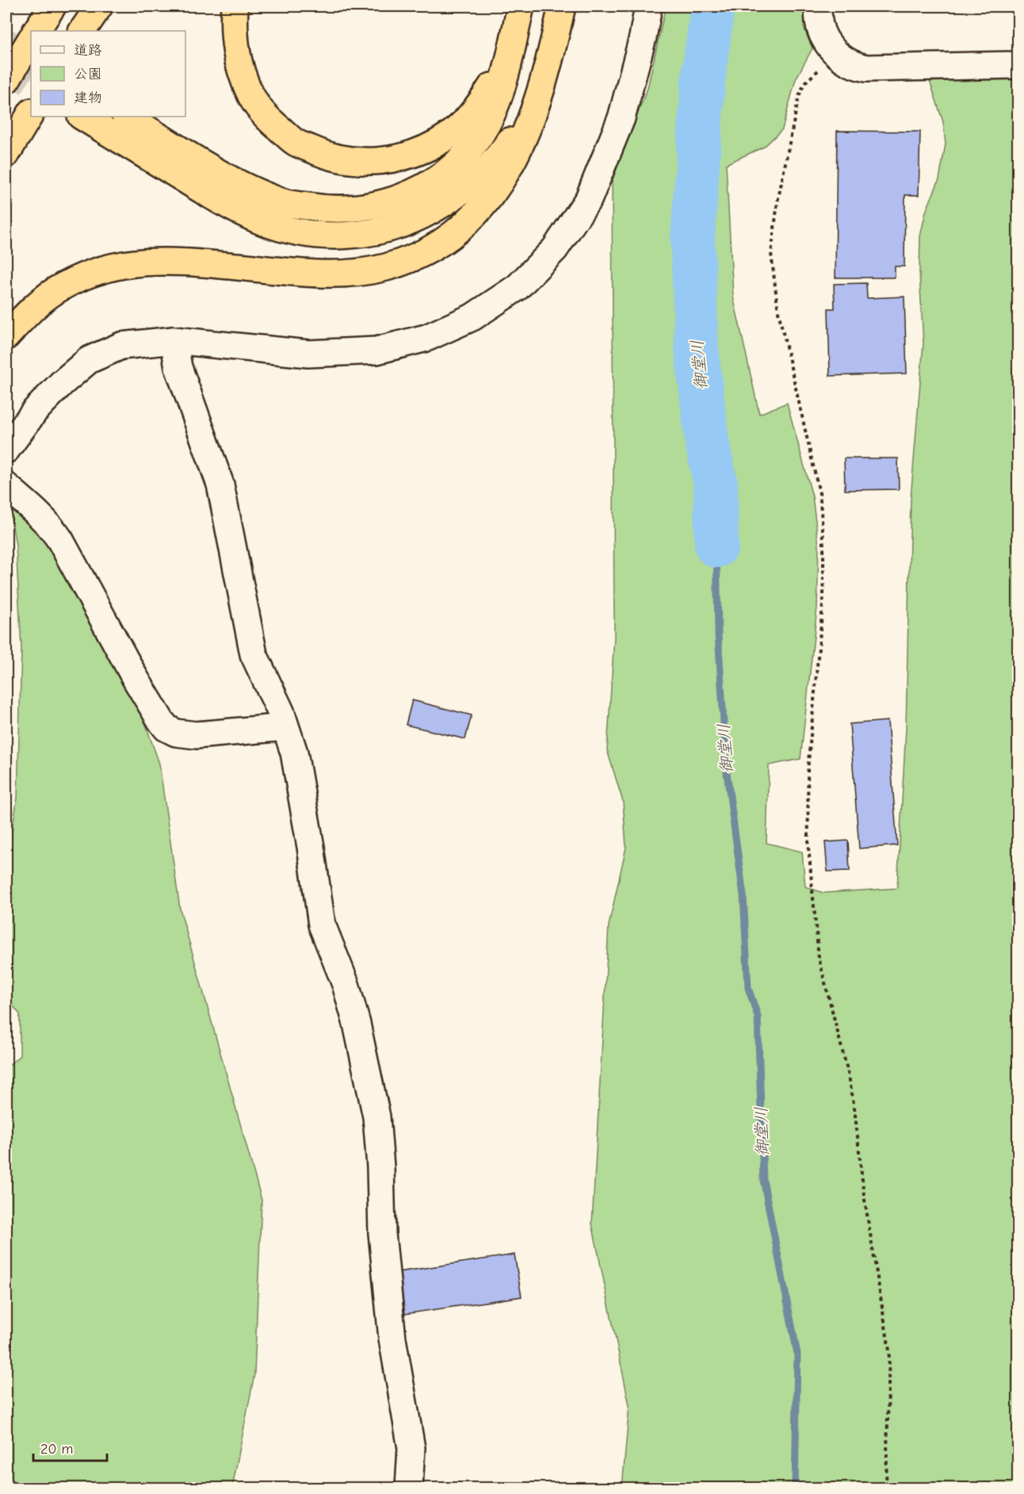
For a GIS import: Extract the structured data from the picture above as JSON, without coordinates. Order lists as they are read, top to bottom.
{
  "water": ["御堂川"],
  "legend": ["道路", "公園", "建物"],
  "scale_bar": "20 m"
}
